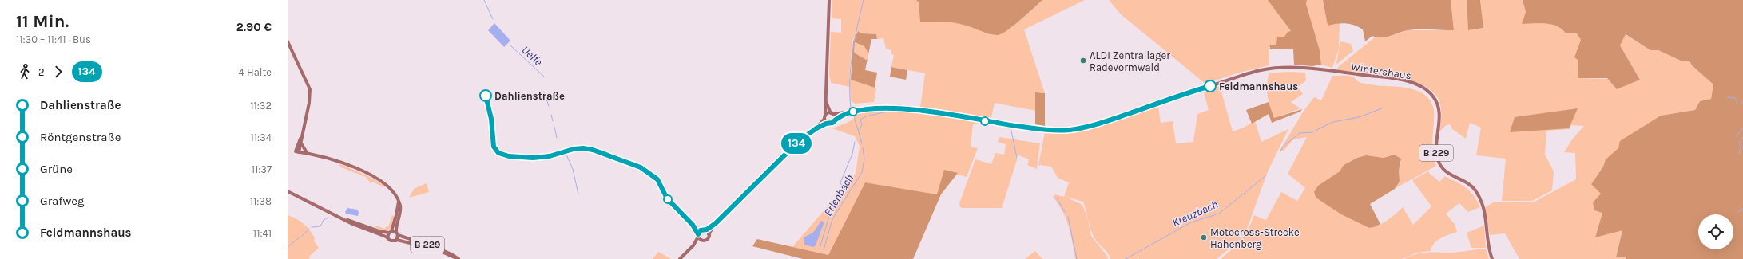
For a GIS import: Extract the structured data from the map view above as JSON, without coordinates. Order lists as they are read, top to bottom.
{
  "streets": {
    "main road": ["Wintershaus", "B 229"]
  },
  "crossings": [
    ["Wintershaus", "B 229"]
  ],
  "water": ["Uelfe", "Erlenbach", "Kreuzbach"],
  "places": [
    "ALDI Zentrallager Radevormwald",
    "Feldmannshaus",
    "Dahlienstraße",
    "Motocross-Strecke Hahenberg"
  ],
  "lines": ["bus line 134"],
  "page": {
    "heading": ["11 Min.", "11:30 – 11:41 · Bus", "2.90 €"],
    "on_map": "134",
    "legs": ["2", "134", "4 Halte"],
    "list": [
      {
        "name": "Dahlienstraße",
        "value": "11:32"
      },
      {
        "name": "Röntgenstraße",
        "value": "11:34"
      },
      {
        "name": "Grüne",
        "value": "11:37"
      },
      {
        "name": "Grafweg",
        "value": "11:38"
      },
      {
        "name": "Feldmannshaus",
        "value": "11:41"
      }
    ]
  }
}
